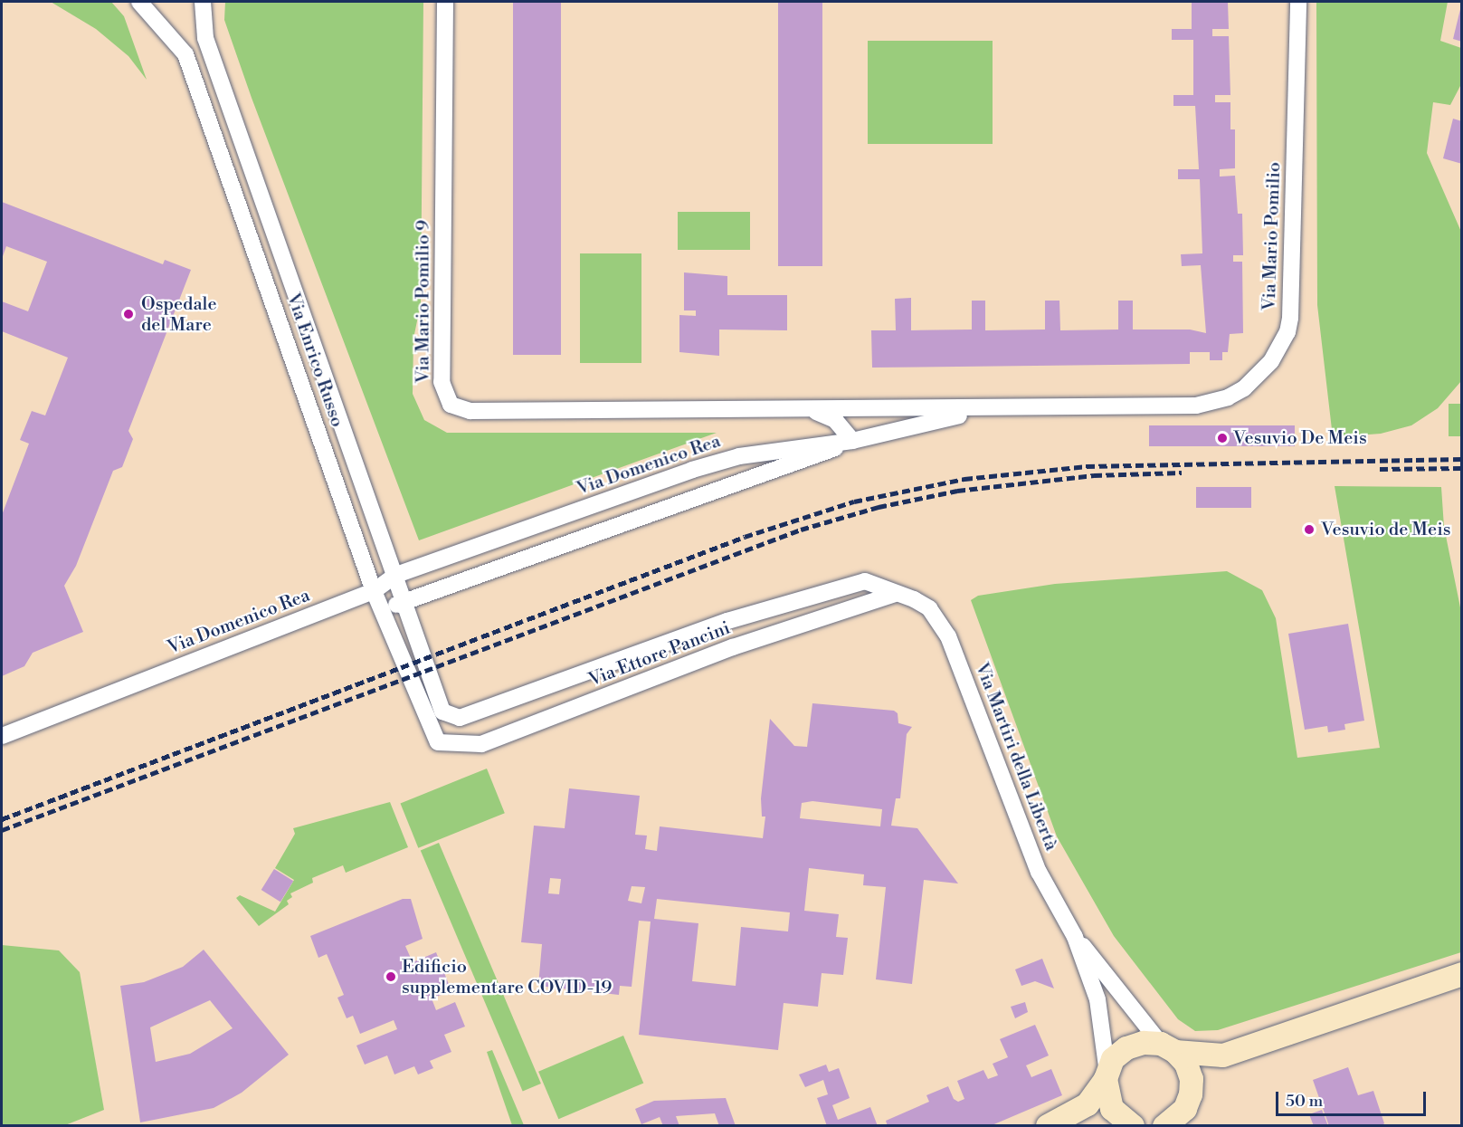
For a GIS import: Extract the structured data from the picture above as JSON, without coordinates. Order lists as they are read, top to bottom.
{
  "streets": {
    "street": [
      "Via Mario Pomilio",
      "Via Mario Pomilio 9",
      "Via Enrico Russo",
      "Via Domenico Rea",
      "Via Ettore Pancini",
      "Via Martiri della Libertà"
    ]
  },
  "crossings": [
    ["Via Mario Pomilio", "Via Mario Pomilio 9"],
    ["Via Mario Pomilio", "Via Domenico Rea"],
    ["Via Enrico Russo", "Via Domenico Rea"],
    ["Via Enrico Russo", "Via Ettore Pancini"],
    ["Via Ettore Pancini", "Via Martiri della Libertà"]
  ],
  "places": [
    "Ospedale del Mare",
    "Vesuvio De Meis",
    "Vesuvio de Meis",
    "Edificio supplementare COVID-19"
  ],
  "scale_bar": "50 m"
}
